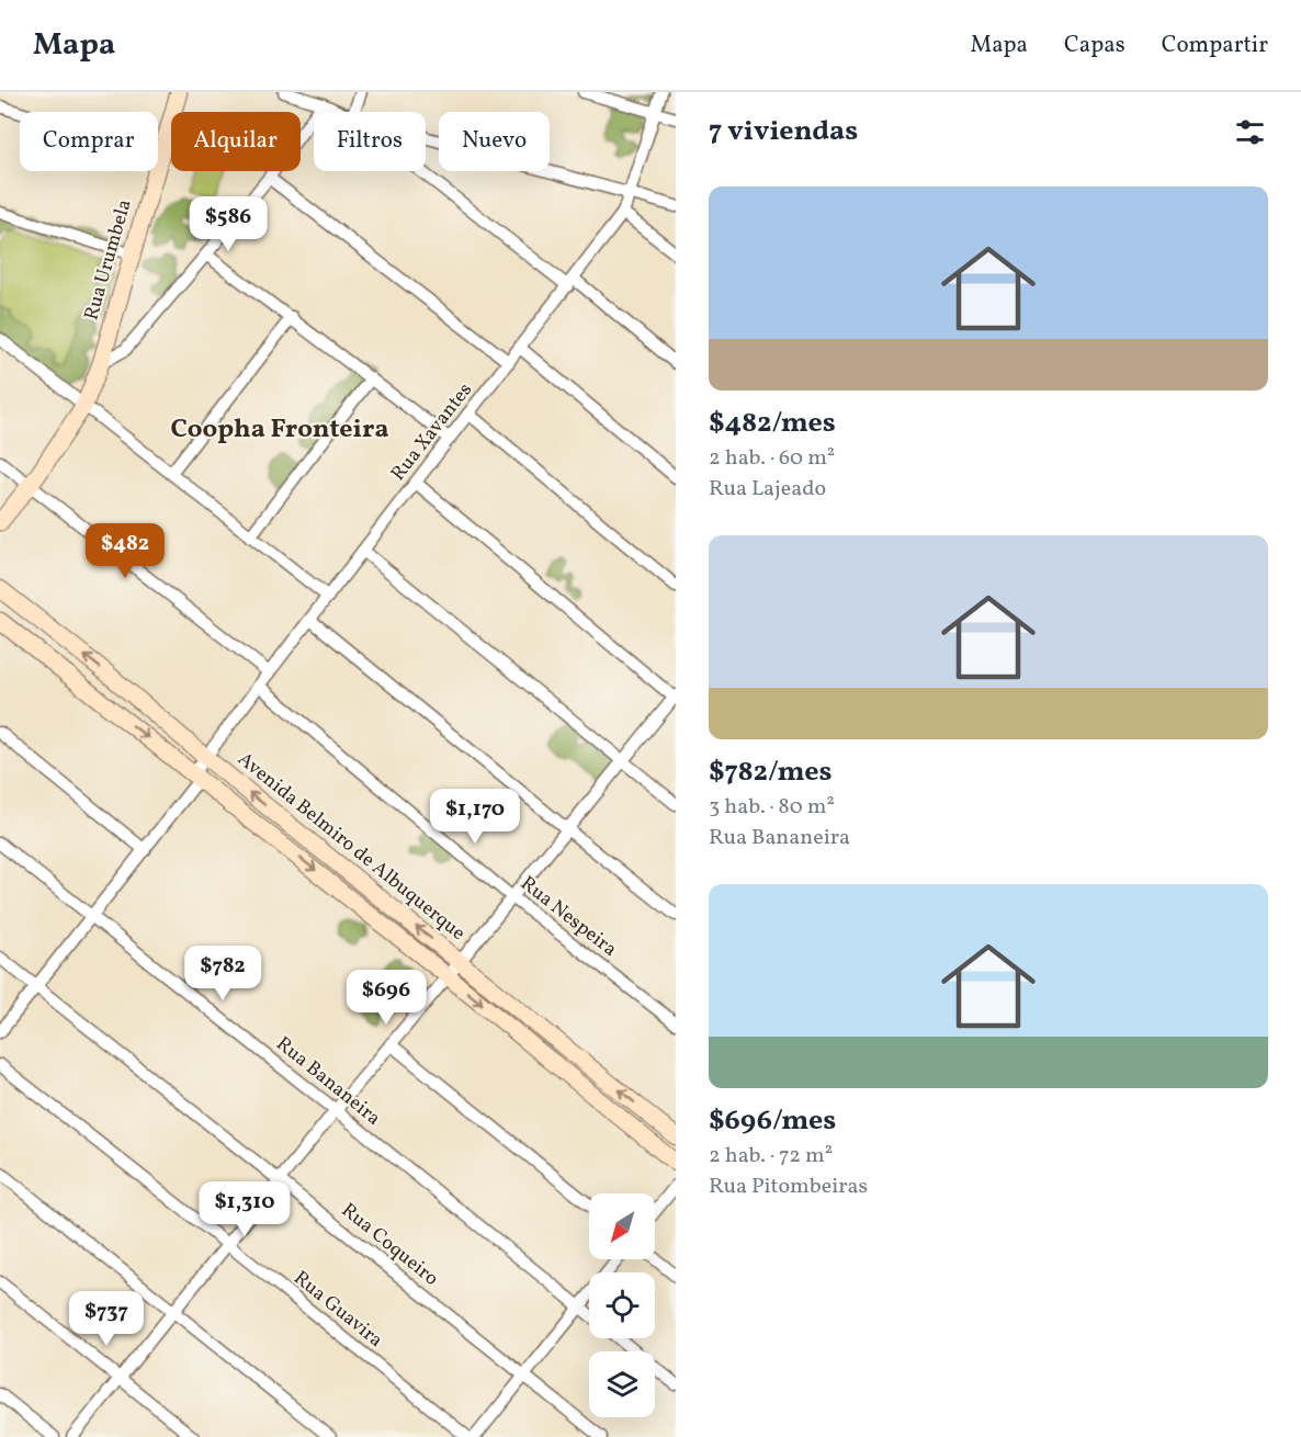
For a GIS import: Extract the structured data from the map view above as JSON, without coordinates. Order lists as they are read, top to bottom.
{
  "streets": {
    "main road": ["Rua Urumbela", "Avenida Belmiro de Albuquerque"],
    "street": [
      "Rua Xavantes",
      "Rua Nespeira",
      "Rua Bananeira",
      "Rua Coqueiro",
      "Rua Guavira"
    ]
  },
  "crossings": [
    ["Rua Xavantes", "Avenida Belmiro de Albuquerque"],
    ["Rua Xavantes", "Rua Nespeira"],
    ["Rua Xavantes", "Rua Bananeira"],
    ["Rua Xavantes", "Rua Coqueiro"]
  ],
  "districts": ["Coopha Fronteira"],
  "north": "bottom left",
  "page": {
    "header": "Mapa",
    "nav": ["Mapa", "Capas", "Compartir"],
    "heading": "7 viviendas",
    "chip": [
      "Comprar",
      "Alquilar",
      "Filtros",
      "Nuevo"
    ],
    "list": [
      {
        "name": "$482/mes",
        "note": "2 hab. · 60 m² · Rua Lajeado"
      },
      {
        "name": "$782/mes",
        "note": "3 hab. · 80 m² · Rua Bananeira"
      },
      {
        "name": "$696/mes",
        "note": "2 hab. · 72 m² · Rua Pitombeiras"
      }
    ],
    "price": [
      "$586",
      "$482",
      "$1,170",
      "$782",
      "$696",
      "$1,310",
      "$737"
    ]
  }
}
